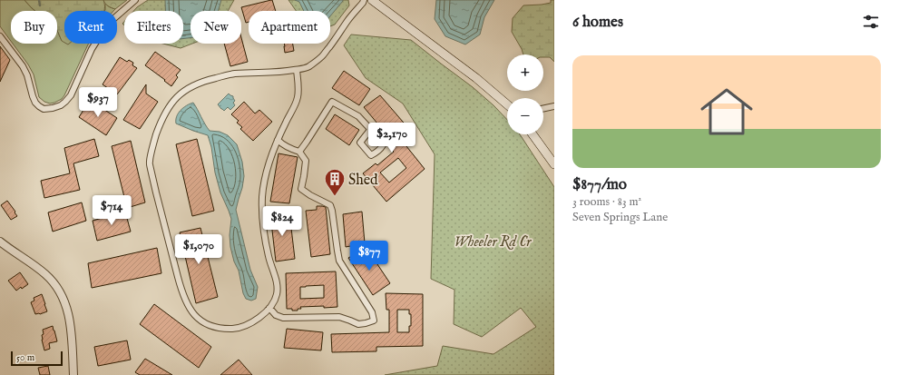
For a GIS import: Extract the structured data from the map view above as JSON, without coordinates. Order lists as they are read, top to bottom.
{
  "parks": ["Wheeler Rd Cr"],
  "places": {
    "building": ["Shed"]
  },
  "scale_bar": "50 m",
  "page": {
    "heading": "6 homes",
    "chip": [
      "Buy",
      "Rent",
      "Filters",
      "New",
      "Apartment"
    ],
    "list": [
      {
        "name": "$877/mo",
        "note": "3 rooms · 83 m² · Seven Springs Lane"
      }
    ],
    "map_buttons": ["+", "−"],
    "price": [
      "$937",
      "$2,170",
      "$714",
      "$824",
      "$1,070",
      "$877"
    ],
    "scale": "50 m"
  }
}
